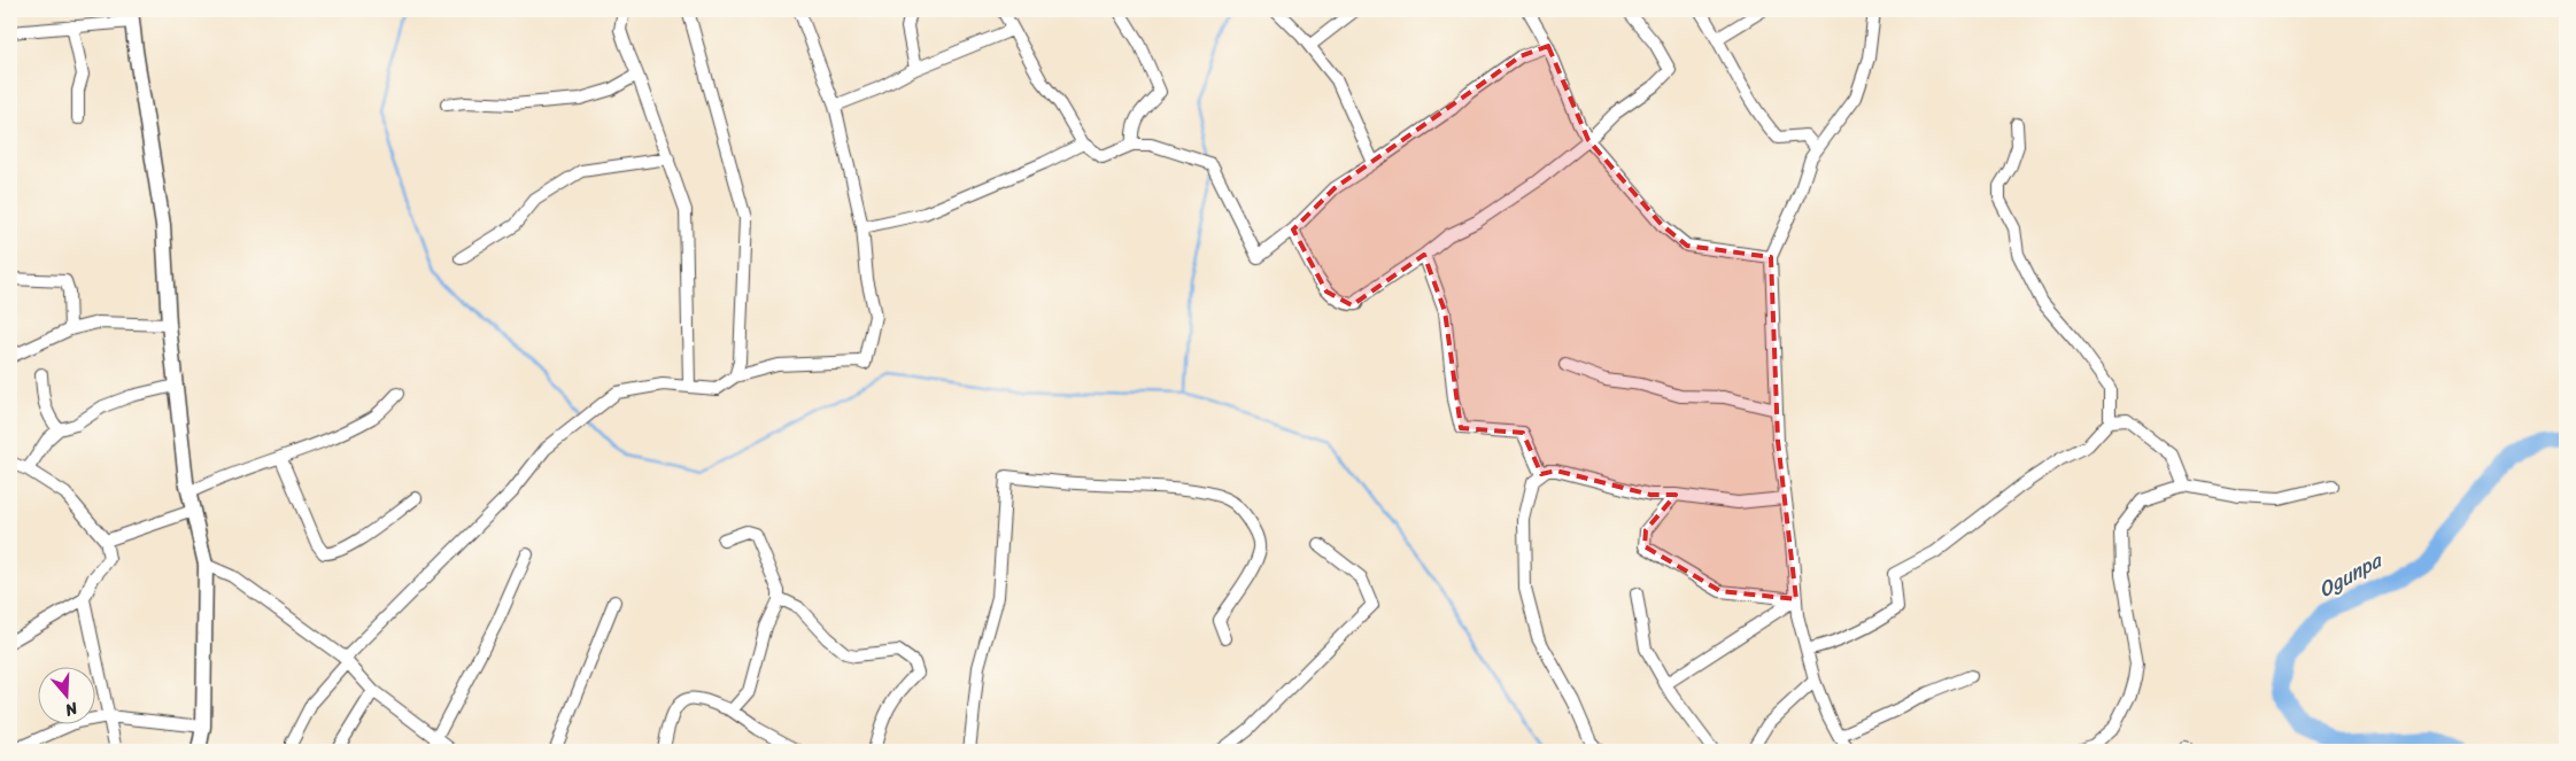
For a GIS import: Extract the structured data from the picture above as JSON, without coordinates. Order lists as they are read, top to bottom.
{
  "water": ["Ogunpa"],
  "north": "bottom"
}
